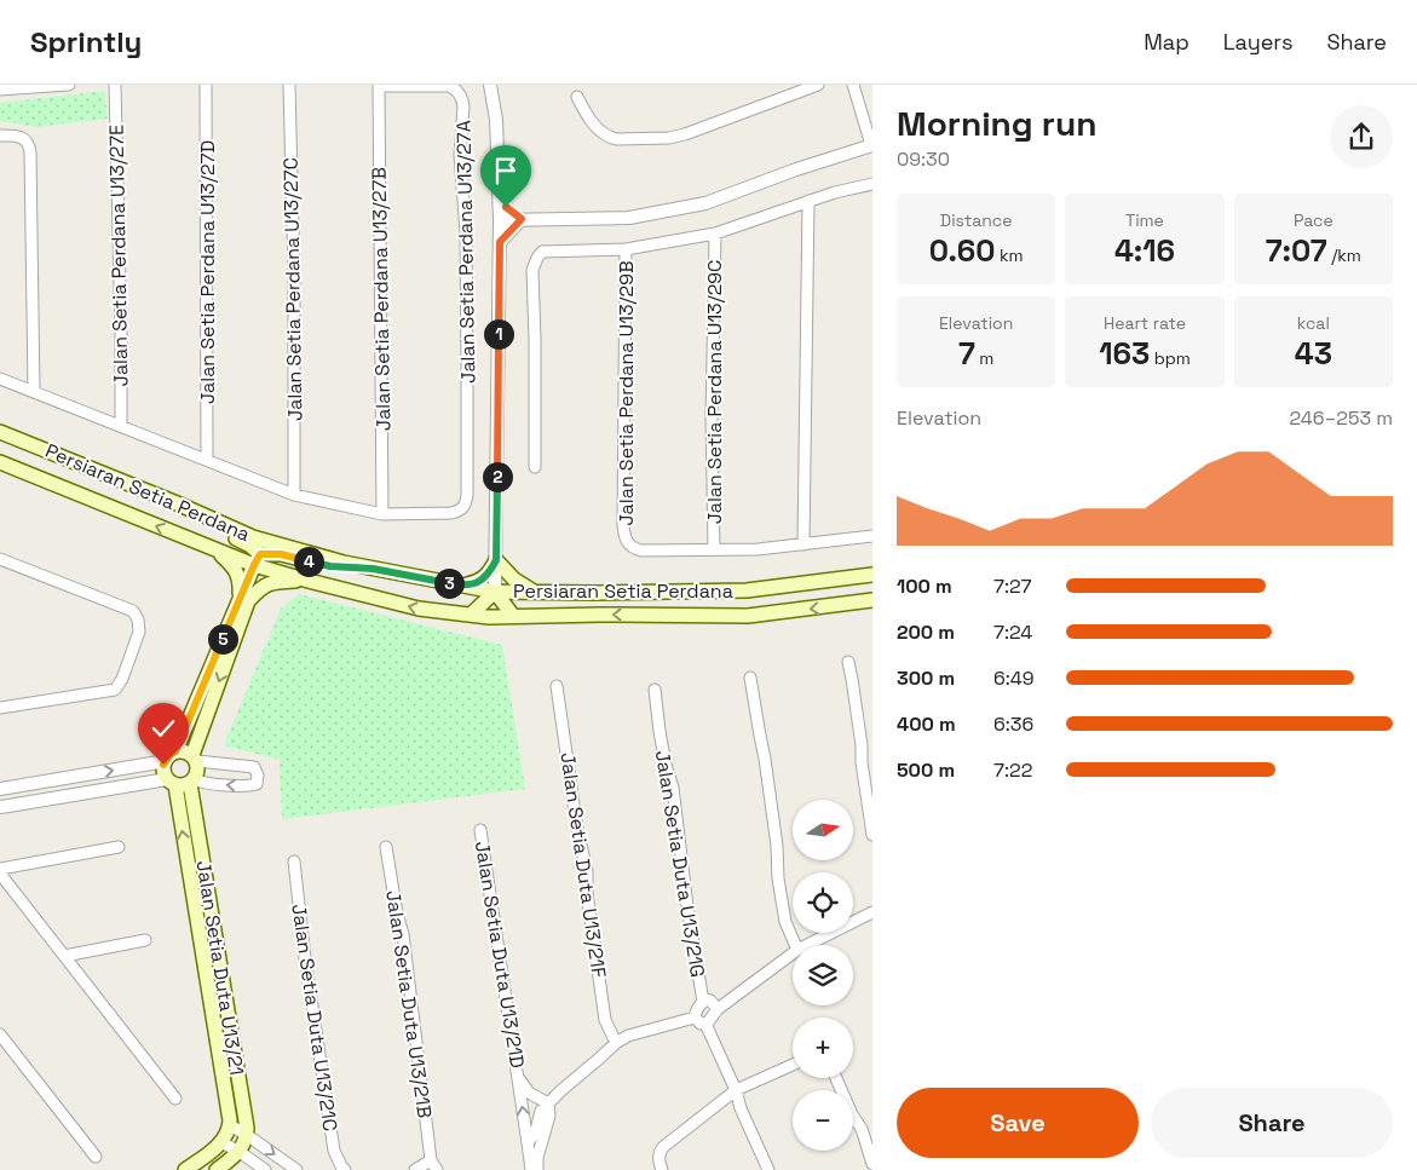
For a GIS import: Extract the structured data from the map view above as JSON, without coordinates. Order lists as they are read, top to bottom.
{
  "streets": {
    "main road": ["Persiaran Setia Perdana", "Jalan Setia Duta U13/21"],
    "street": [
      "Jalan Setia Perdana U13/27A",
      "Jalan Setia Perdana U13/27E",
      "Jalan Setia Perdana U13/27D",
      "Jalan Setia Perdana U13/27C",
      "Jalan Setia Perdana U13/27B",
      "Jalan Setia Perdana U13/29C",
      "Jalan Setia Perdana U13/29B",
      "Jalan Setia Duta U13/21G",
      "Jalan Setia Duta U13/21F",
      "Jalan Setia Duta U13/21D",
      "Jalan Setia Duta U13/21B",
      "Jalan Setia Duta U13/21C"
    ]
  },
  "crossings": [
    ["Jalan Setia Perdana U13/27A", "Jalan Setia Perdana U13/27B"],
    ["Jalan Setia Perdana U13/29C", "Jalan Setia Perdana U13/29B"]
  ],
  "north": "right",
  "page": {
    "header": "Sprintly",
    "nav": ["Map", "Layers", "Share"],
    "heading": ["Morning run", "09:30"],
    "stats": [
      ["Distance", "0.60 km"],
      ["Time", "4:16"],
      ["Pace", "7:07 /km"],
      ["Elevation", "7 m"],
      ["Heart rate", "163 bpm"],
      ["kcal", "43"]
    ],
    "pins": [
      "1",
      "2",
      "4",
      "3",
      "5"
    ],
    "chart": ["Elevation", "246–253 m"],
    "list": [
      {
        "name": "100 m",
        "note": "7:27"
      },
      {
        "name": "200 m",
        "note": "7:24"
      },
      {
        "name": "300 m",
        "note": "6:49"
      },
      {
        "name": "400 m",
        "note": "6:36"
      },
      {
        "name": "500 m",
        "note": "7:22"
      }
    ],
    "map_buttons": ["+", "−"],
    "buttons": ["Save", "Share"]
  }
}
